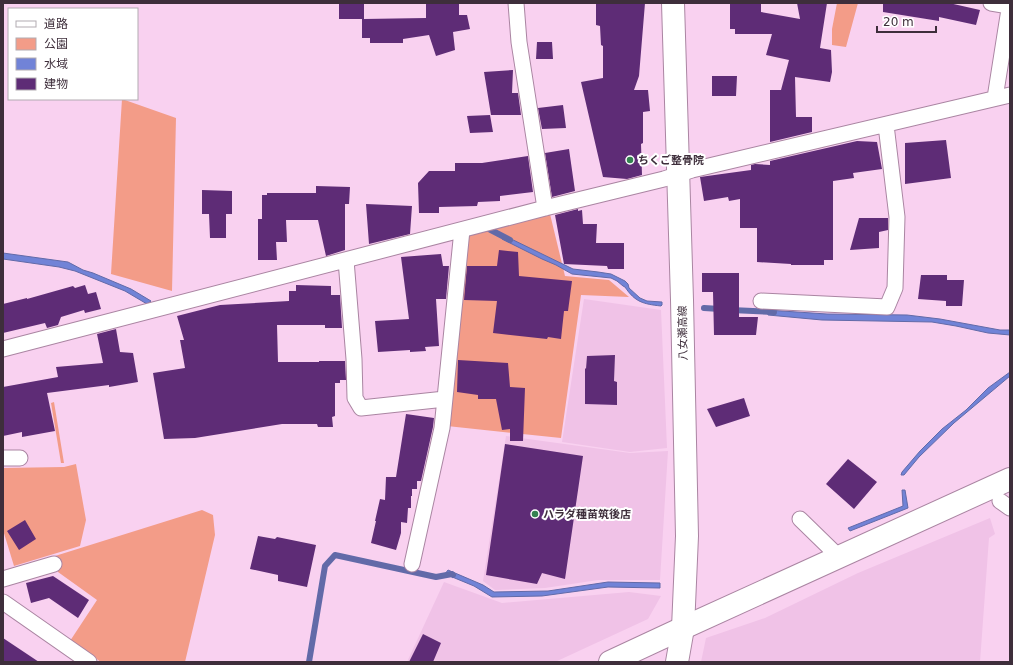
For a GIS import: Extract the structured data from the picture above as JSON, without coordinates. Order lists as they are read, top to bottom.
{
  "streets": {
    "main road": ["八女瀬高線"]
  },
  "places": ["ちくご整骨院", "ハラダ種苗筑後店"],
  "legend": [
    "道路",
    "公園",
    "水域",
    "建物"
  ],
  "scale_bar": "20 m"
}
